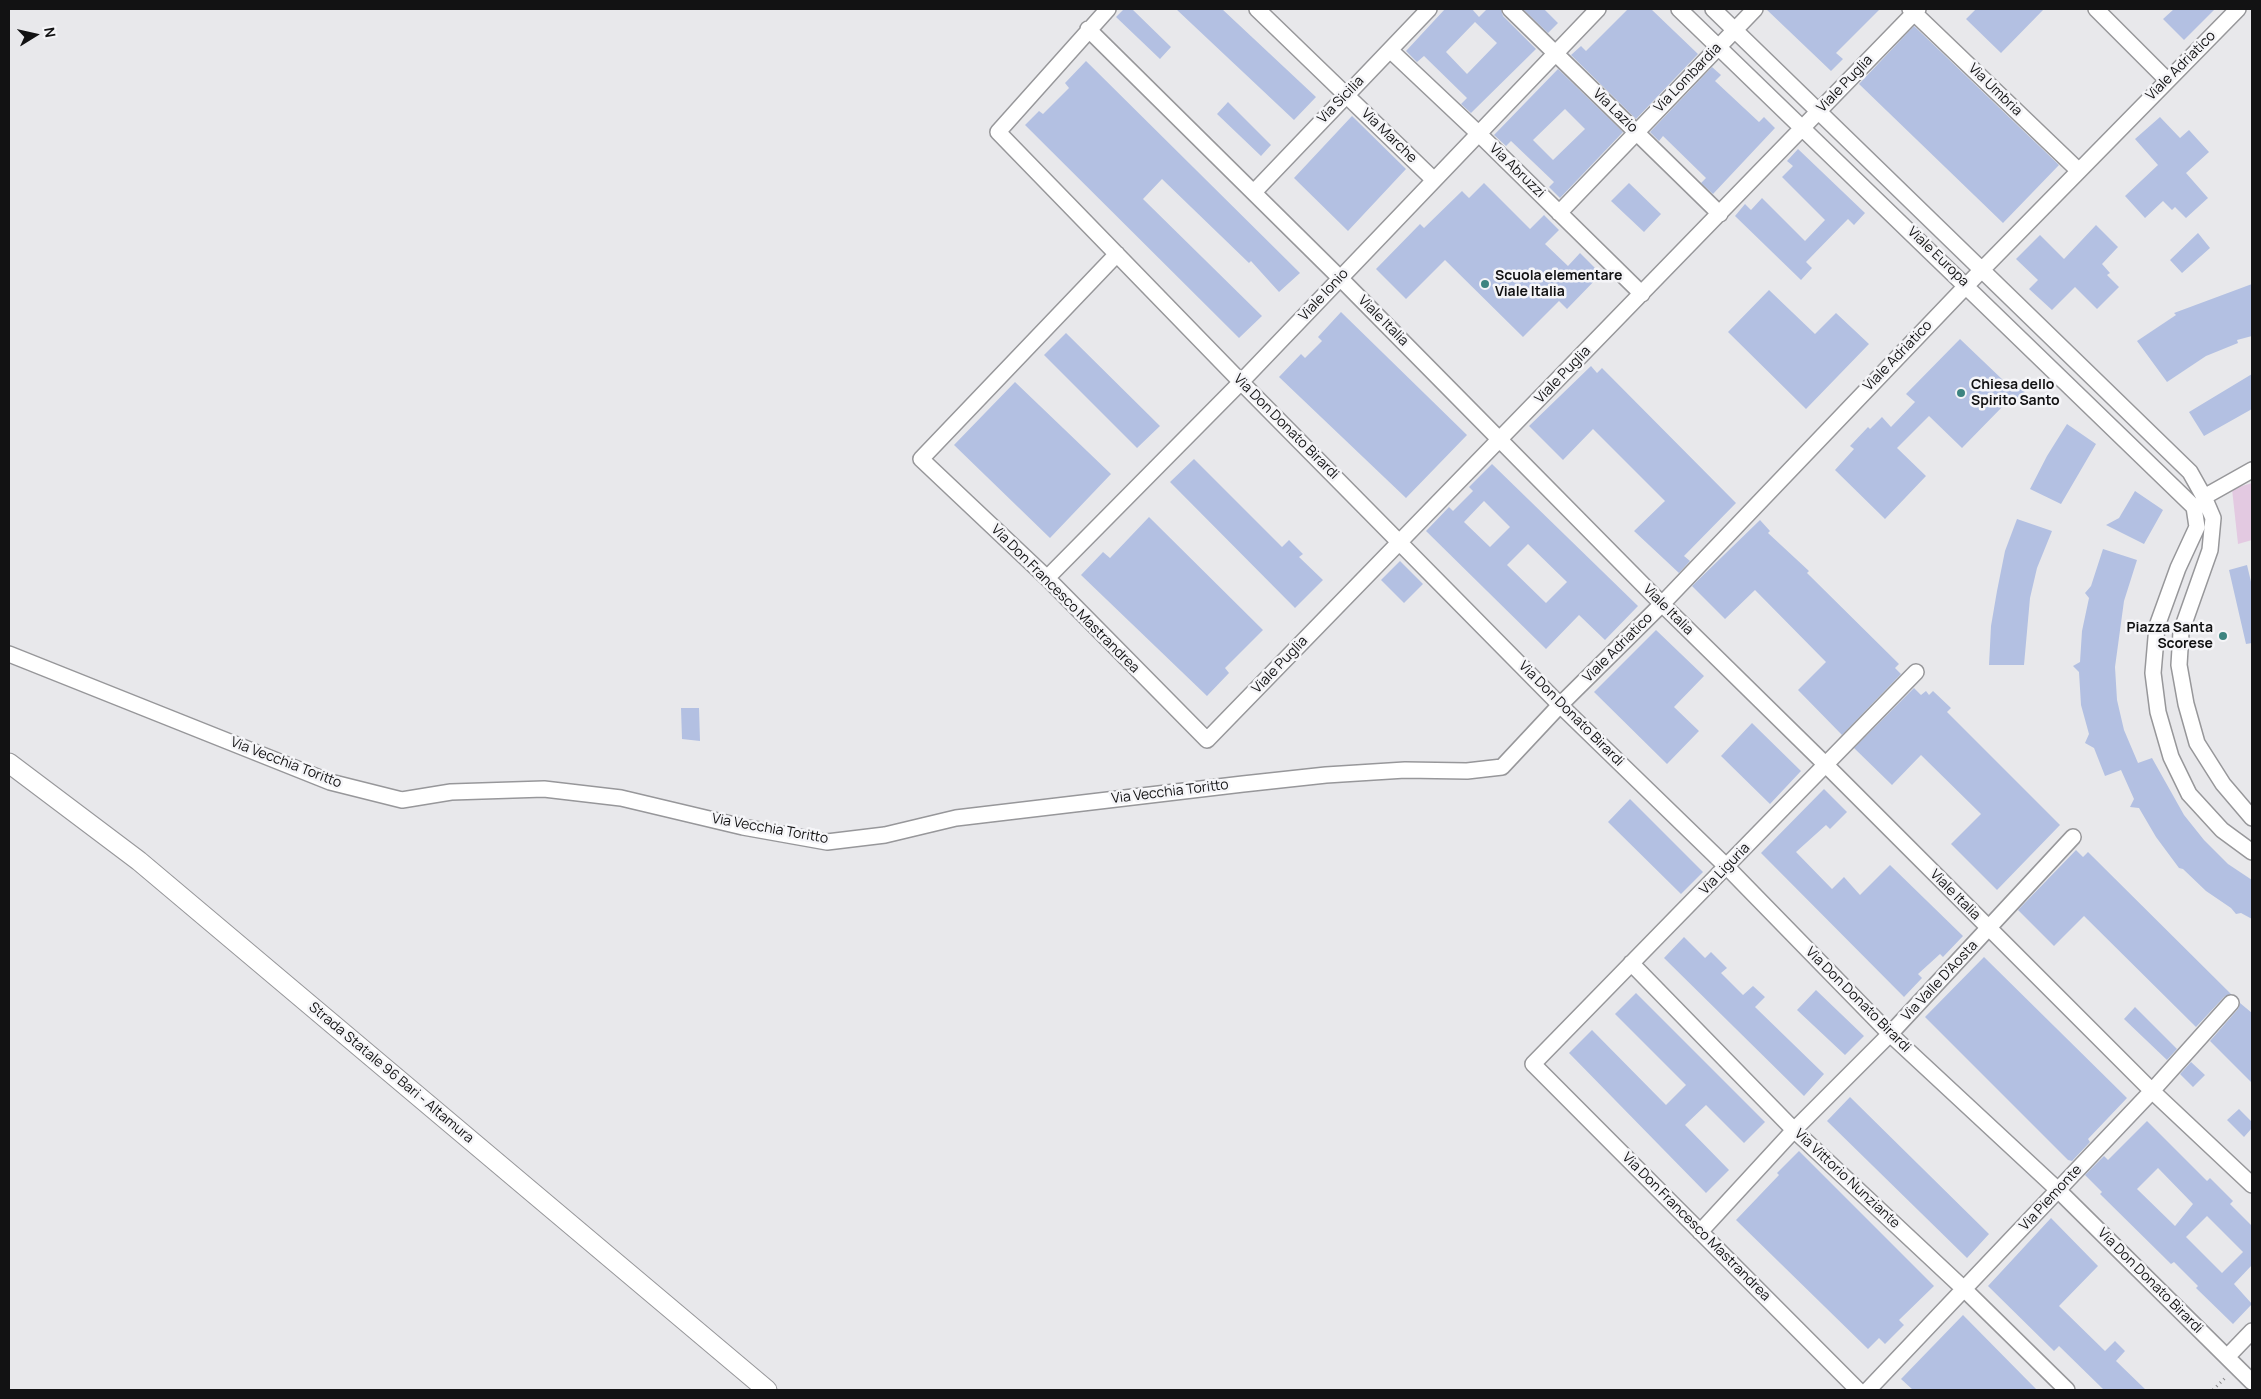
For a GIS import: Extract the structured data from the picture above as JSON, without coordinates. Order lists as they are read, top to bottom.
{
  "streets": {
    "street": [
      "Viale Adriatico",
      "Via Lombardia",
      "Viale Puglia",
      "Via Umbria",
      "Via Sicilia",
      "Via Lazio",
      "Via Marche",
      "Via Abruzzi",
      "Viale Europa",
      "Viale Ionio",
      "Viale Italia",
      "Via Don Donato Birardi",
      "Via Don Francesco Mastrandrea",
      "Via Vecchia Toritto",
      "Via Liguria",
      "Via Valle D'Aosta",
      "Strada Statale 96 Bari - Altamura",
      "Via Vittorio Nunziante",
      "Via Piemonte"
    ]
  },
  "crossings": [
    ["Viale Adriatico", "Via Umbria"],
    ["Viale Adriatico", "Viale Europa"],
    ["Viale Adriatico", "Viale Italia"],
    ["Viale Adriatico", "Via Don Donato Birardi"],
    ["Viale Adriatico", "Via Vecchia Toritto"],
    ["Via Lombardia", "Via Lazio"],
    ["Via Lombardia", "Via Abruzzi"],
    ["Via Lombardia", "Viale Europa"],
    ["Viale Puglia", "Via Umbria"],
    ["Viale Puglia", "Via Lazio"],
    ["Viale Puglia", "Via Abruzzi"],
    ["Viale Puglia", "Viale Europa"],
    ["Viale Puglia", "Viale Italia"],
    ["Viale Puglia", "Via Don Donato Birardi"],
    ["Viale Puglia", "Via Don Francesco Mastrandrea"],
    ["Via Sicilia", "Via Marche"],
    ["Via Sicilia", "Via Abruzzi"],
    ["Via Sicilia", "Viale Italia"],
    ["Via Lazio", "Viale Ionio"],
    ["Via Marche", "Viale Ionio"],
    ["Via Abruzzi", "Viale Ionio"],
    ["Viale Ionio", "Viale Italia"],
    ["Viale Ionio", "Via Don Donato Birardi"],
    ["Viale Ionio", "Via Don Francesco Mastrandrea"],
    ["Viale Italia", "Via Don Donato Birardi"],
    ["Viale Italia", "Via Liguria"],
    ["Viale Italia", "Via Valle D'Aosta"],
    ["Viale Italia", "Via Piemonte"],
    ["Via Don Donato Birardi", "Via Don Francesco Mastrandrea"],
    ["Via Don Donato Birardi", "Via Vecchia Toritto"],
    ["Via Don Donato Birardi", "Via Liguria"],
    ["Via Don Donato Birardi", "Via Valle D'Aosta"],
    ["Via Don Donato Birardi", "Via Piemonte"],
    ["Via Don Francesco Mastrandrea", "Via Liguria"],
    ["Via Don Francesco Mastrandrea", "Via Valle D'Aosta"],
    ["Via Liguria", "Via Vittorio Nunziante"],
    ["Via Valle D'Aosta", "Via Vittorio Nunziante"],
    ["Via Vittorio Nunziante", "Via Piemonte"]
  ],
  "places": ["Scuola elementare Viale Italia", "Chiesa dello Spirito Santo", "Piazza Santa Scorese"],
  "north": "right"
}
